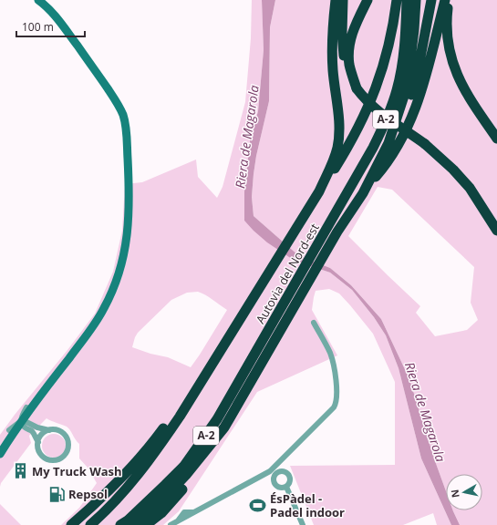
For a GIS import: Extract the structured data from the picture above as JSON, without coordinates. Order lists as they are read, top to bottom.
{
  "streets": {
    "highway": ["A-2", "Autovia del Nord-est"]
  },
  "water": ["Riera de Magarola"],
  "places": {
    "building": ["My Truck Wash"],
    "fuel station": ["Repsol"],
    "sports": ["ÉsPàdel - Padel indoor"]
  },
  "scale_bar": "100 m",
  "north": "left"
}
